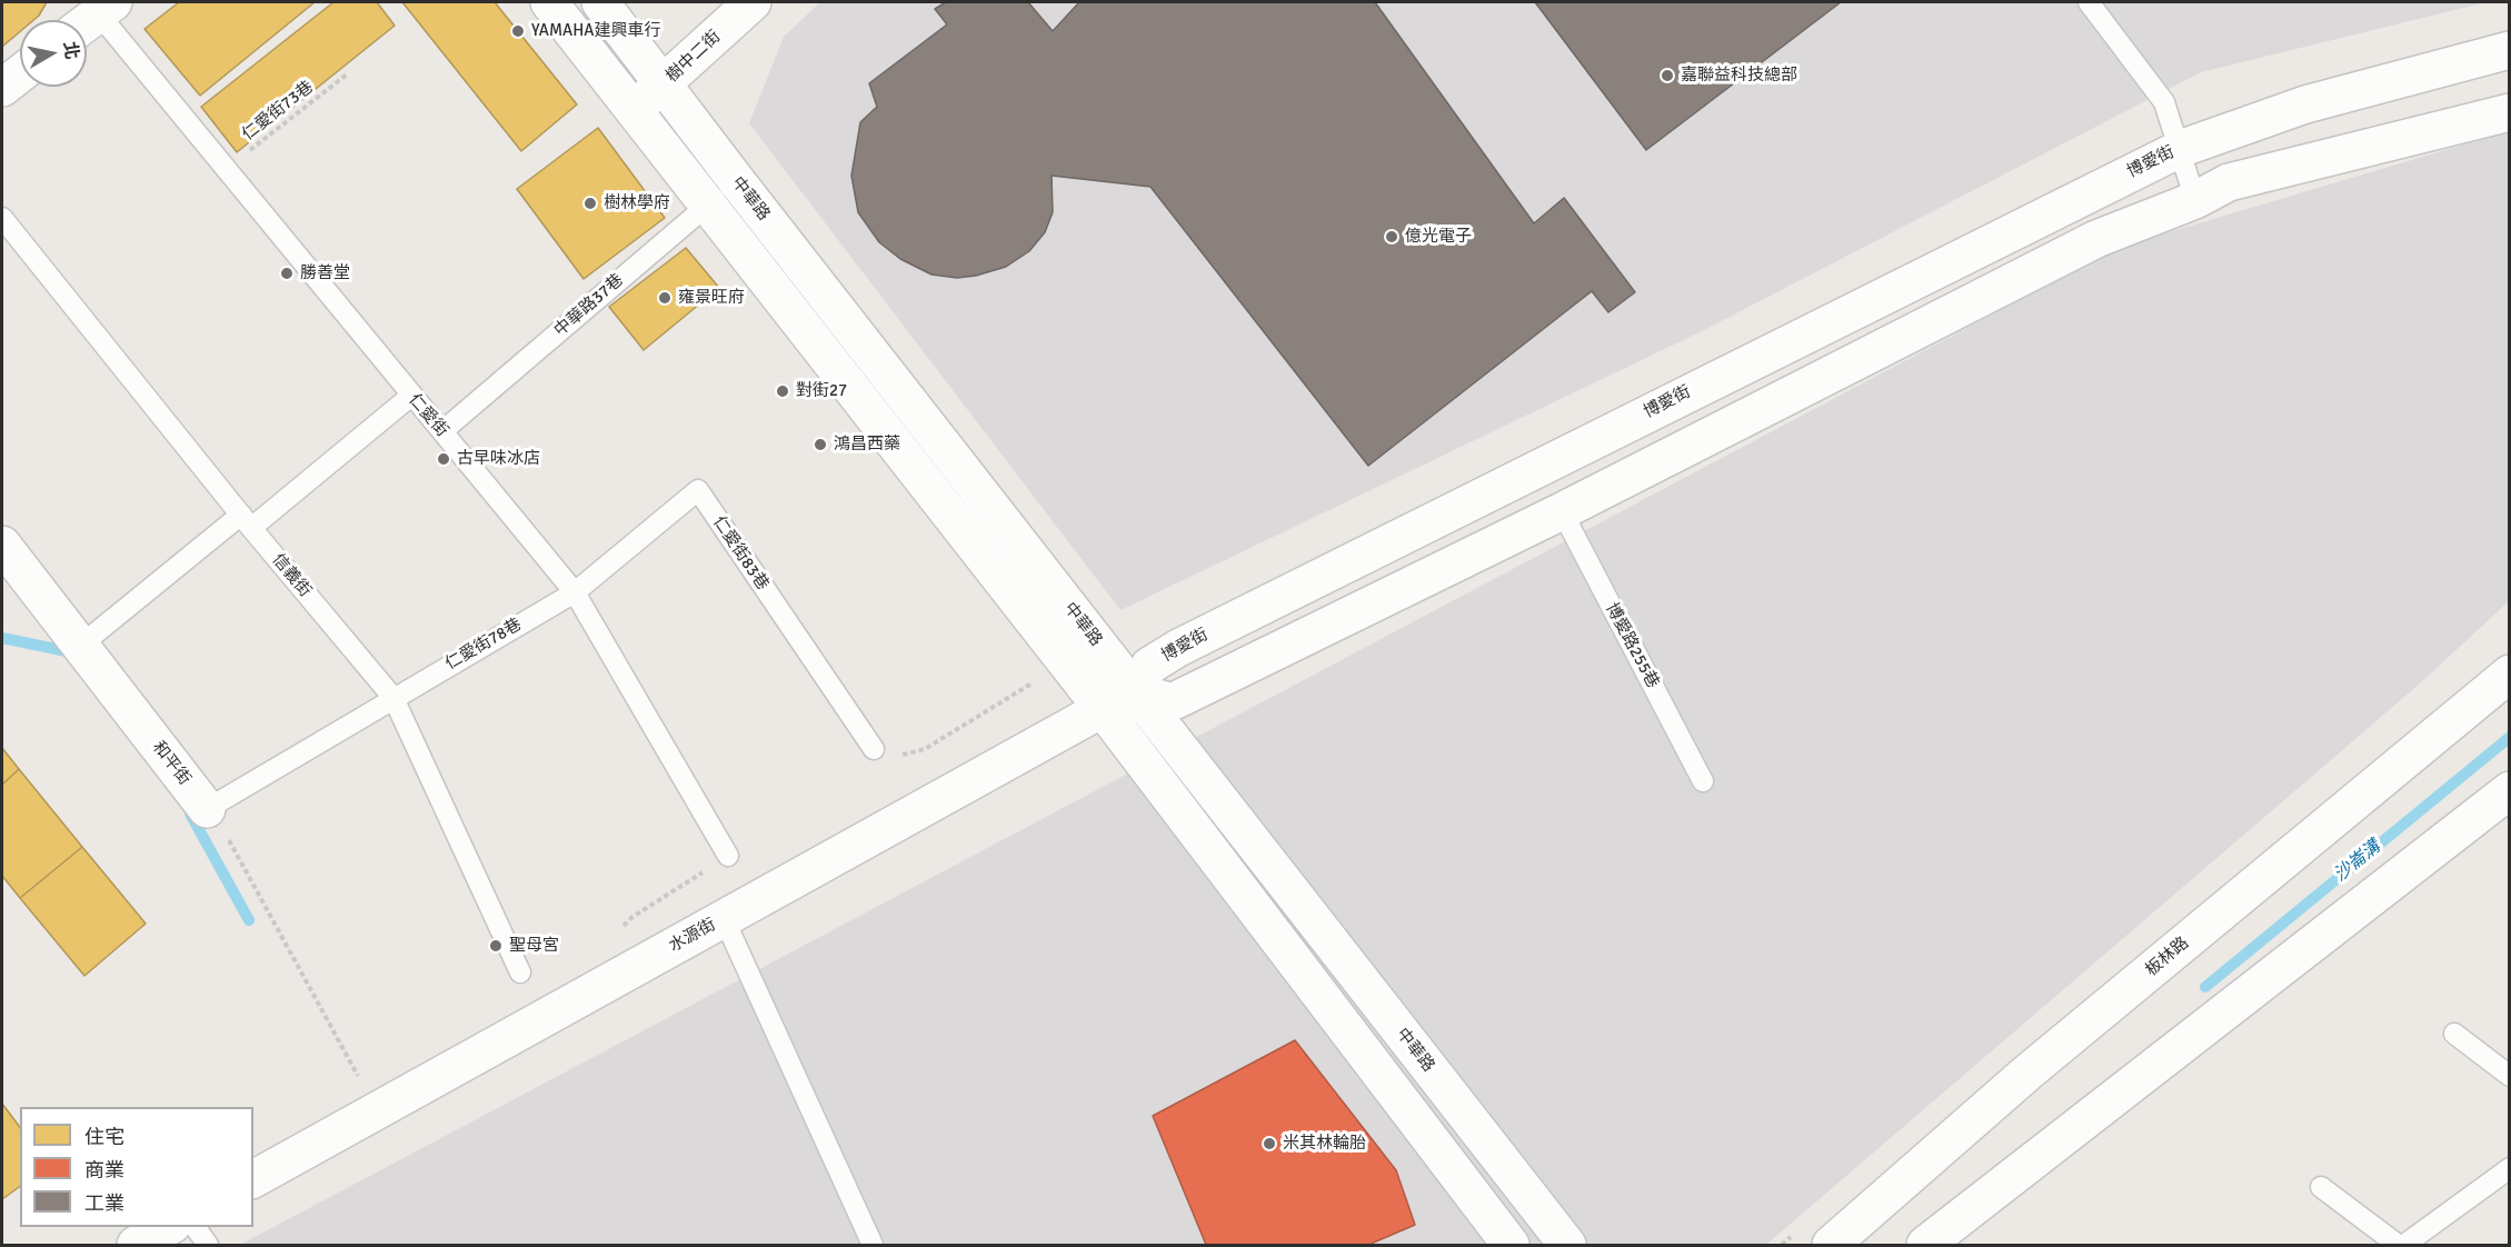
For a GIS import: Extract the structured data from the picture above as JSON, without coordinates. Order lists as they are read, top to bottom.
{
  "streets": {
    "street": [
      "樹中二街",
      "博愛街",
      "中華路",
      "和平街",
      "水源街",
      "板林路"
    ],
    "lane": [
      "中華路37巷",
      "仁愛街",
      "仁愛街83巷",
      "信義街",
      "仁愛街78巷",
      "博愛路255巷"
    ],
    "path": ["仁愛街73巷"]
  },
  "crossings": [
    ["樹中二街", "中華路"],
    ["仁愛街73巷", "仁愛街"],
    ["博愛街", "中華路"],
    ["博愛街", "水源街"],
    ["中華路", "中華路37巷"],
    ["中華路", "水源街"],
    ["中華路37巷", "仁愛街"],
    ["仁愛街", "仁愛街83巷"],
    ["仁愛街", "仁愛街78巷"],
    ["仁愛街83巷", "仁愛街78巷"],
    ["信義街", "仁愛街78巷"]
  ],
  "water": ["沙崙溝"],
  "places": [
    "YAMAHA建興車行",
    "嘉聯益科技總部",
    "樹林學府",
    "億光電子",
    "勝善堂",
    "雍景旺府",
    "對街27",
    "鴻昌西藥",
    "古早味冰店",
    "聖母宮",
    "米其林輪胎"
  ],
  "legend": ["住宅", "商業", "工業"],
  "north": "right"
}
